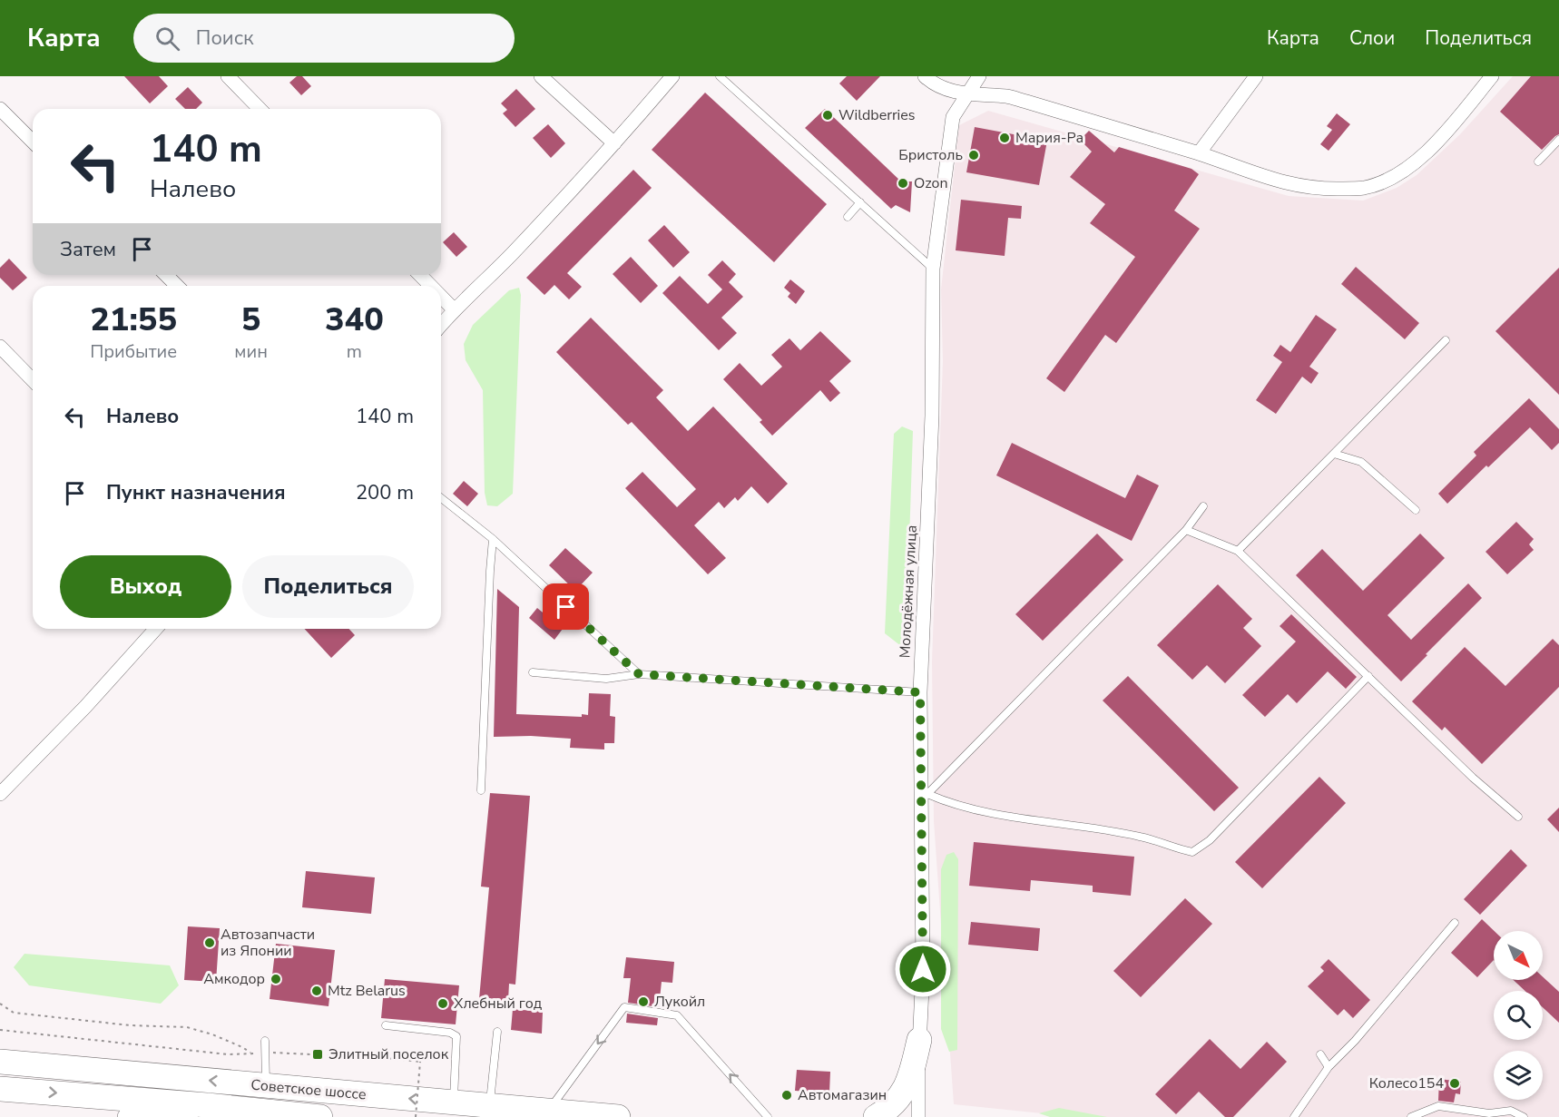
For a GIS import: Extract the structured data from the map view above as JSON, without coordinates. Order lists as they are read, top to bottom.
{
  "streets": {
    "highway": ["Советское шоссе"],
    "street": ["Молодёжная улица"]
  },
  "places": {
    "other": [
      "Wildberries",
      "Мария-Ра",
      "Бристоль",
      "Ozon",
      "Автозапчасти из Японии",
      "Амкодор",
      "Mtz Belarus",
      "Лукойл",
      "Хлебный год",
      "Колесо154",
      "Автомагазин"
    ],
    "transit": ["Элитный поселок"]
  },
  "north": "bottom right",
  "page": {
    "header": "Карта",
    "search": "Поиск",
    "nav": ["Карта", "Слои", "Поделиться"],
    "turn": ["140 m", "Налево"],
    "then": "Затем",
    "eta": [
      "21:55",
      "Прибытие",
      "5",
      "мин",
      "340",
      "m"
    ],
    "list": [
      {
        "name": "Налево",
        "value": "140 m"
      },
      {
        "name": "Пункт назначения",
        "value": "200 m"
      }
    ],
    "buttons": ["Выход", "Поделиться"]
  }
}
